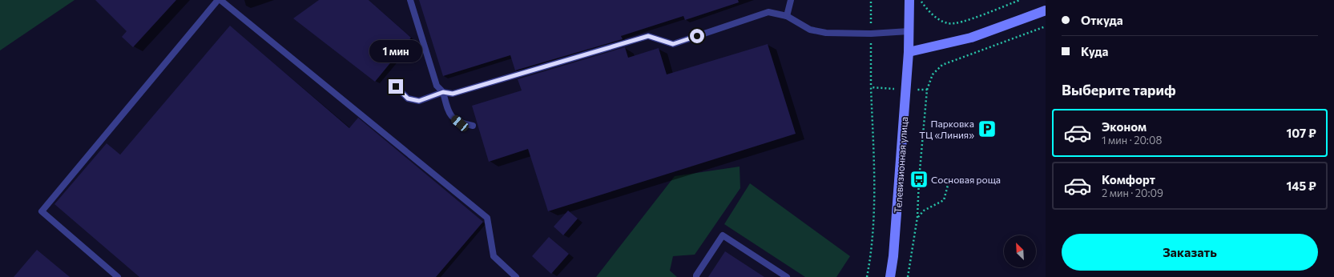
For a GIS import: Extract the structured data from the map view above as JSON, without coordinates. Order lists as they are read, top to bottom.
{
  "streets": {
    "street": ["Телевизионная улица"]
  },
  "places": {
    "parking": ["Парковка ТЦ «Линия»"],
    "bus stop": ["Сосновая роща"]
  },
  "north": "top left",
  "page": {
    "banner": ["Откуда", "Куда"],
    "bubble": "1 мин",
    "heading": "Выберите тариф",
    "list": [
      {
        "name": "Эконом",
        "note": "1 мин · 20:08",
        "value": "107 ₽"
      },
      {
        "name": "Комфорт",
        "note": "2 мин · 20:09",
        "value": "145 ₽"
      }
    ],
    "buttons": "Заказать"
  }
}
